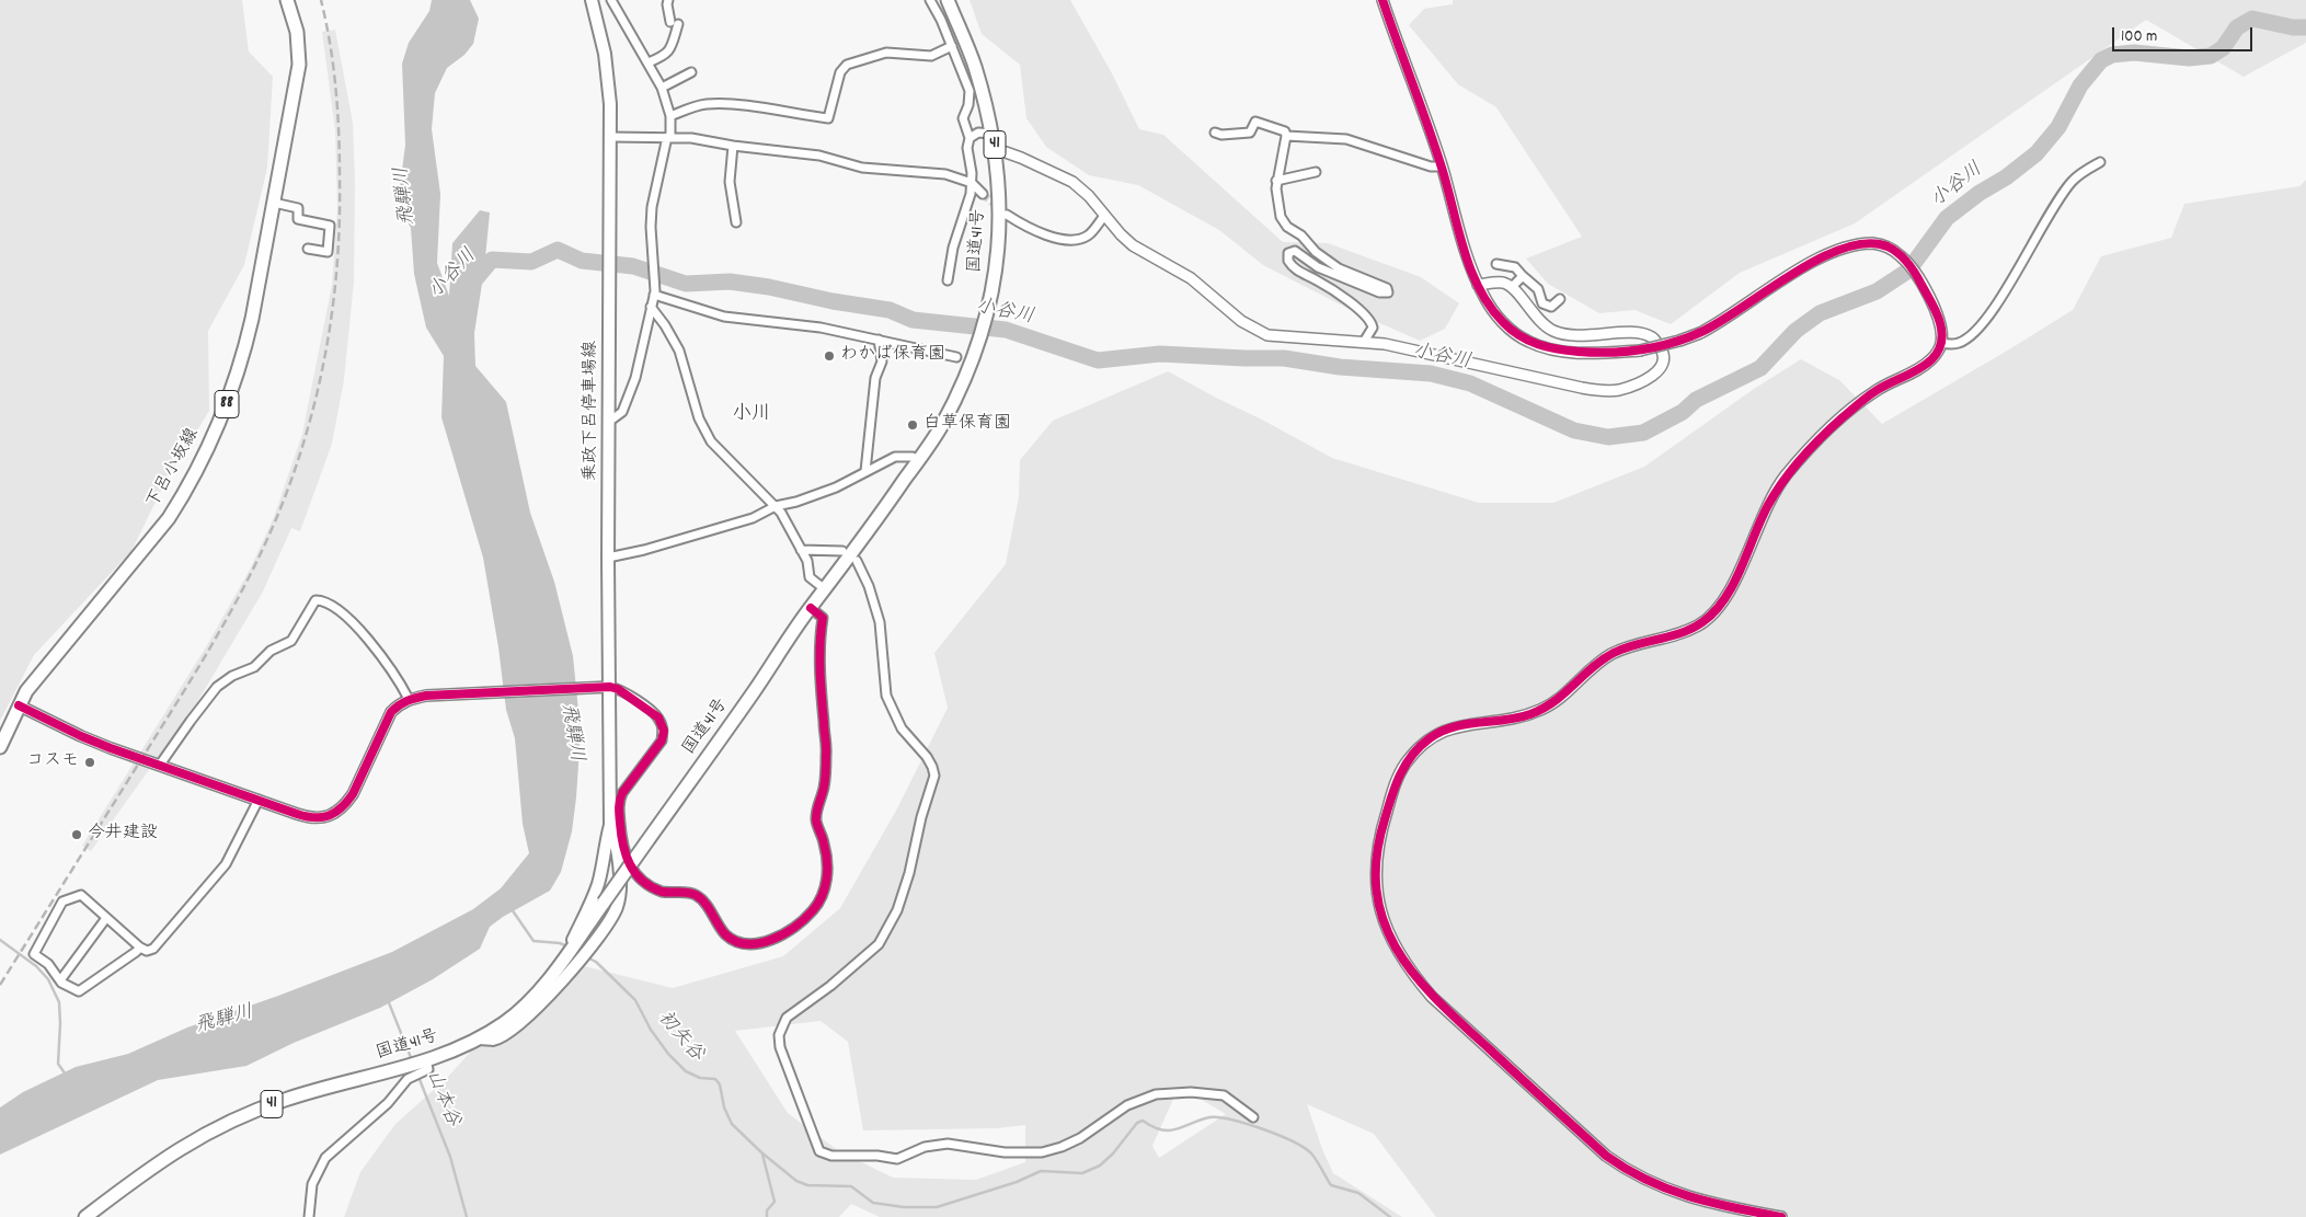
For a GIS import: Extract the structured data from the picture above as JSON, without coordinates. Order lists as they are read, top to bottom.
{
  "streets": {
    "main road": [
      "41",
      "国道41号",
      "88",
      "乗政下呂停車場線",
      "下呂小坂線"
    ]
  },
  "districts": ["小川"],
  "water": [
    "小谷川",
    "飛騨川",
    "初矢谷",
    "山本谷"
  ],
  "places": [
    "わかば保育園",
    "白草保育園",
    "コスモ",
    "今井建設"
  ],
  "scale_bar": "100 m"
}
